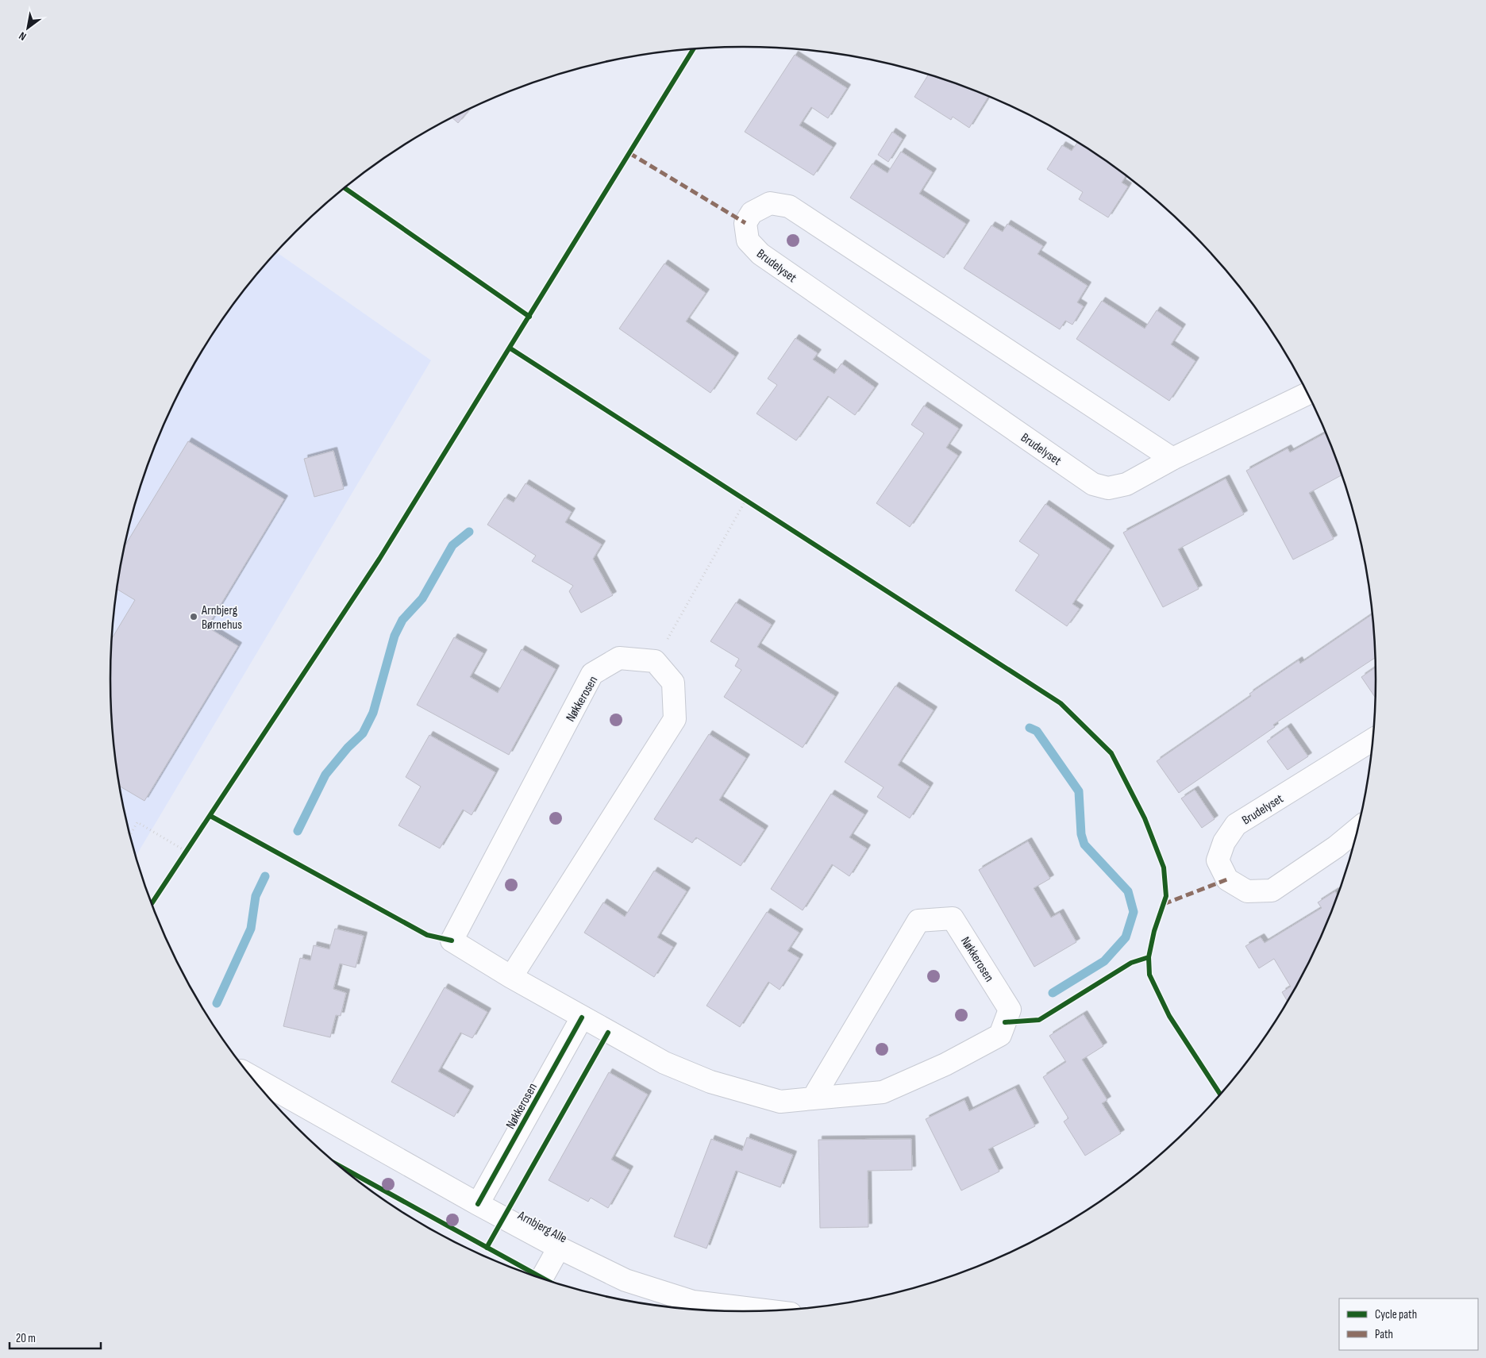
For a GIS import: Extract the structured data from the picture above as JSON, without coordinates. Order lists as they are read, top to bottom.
{
  "streets": {
    "street": ["Brudelyset", "Nøkkerosen", "Arnbjerg Alle"]
  },
  "crossings": [
    ["Nøkkerosen", "Arnbjerg Alle"]
  ],
  "places": ["Arnbjerg Børnehus"],
  "legend": ["Cycle path", "Path"],
  "scale_bar": "20 m",
  "north": "bottom left"
}
